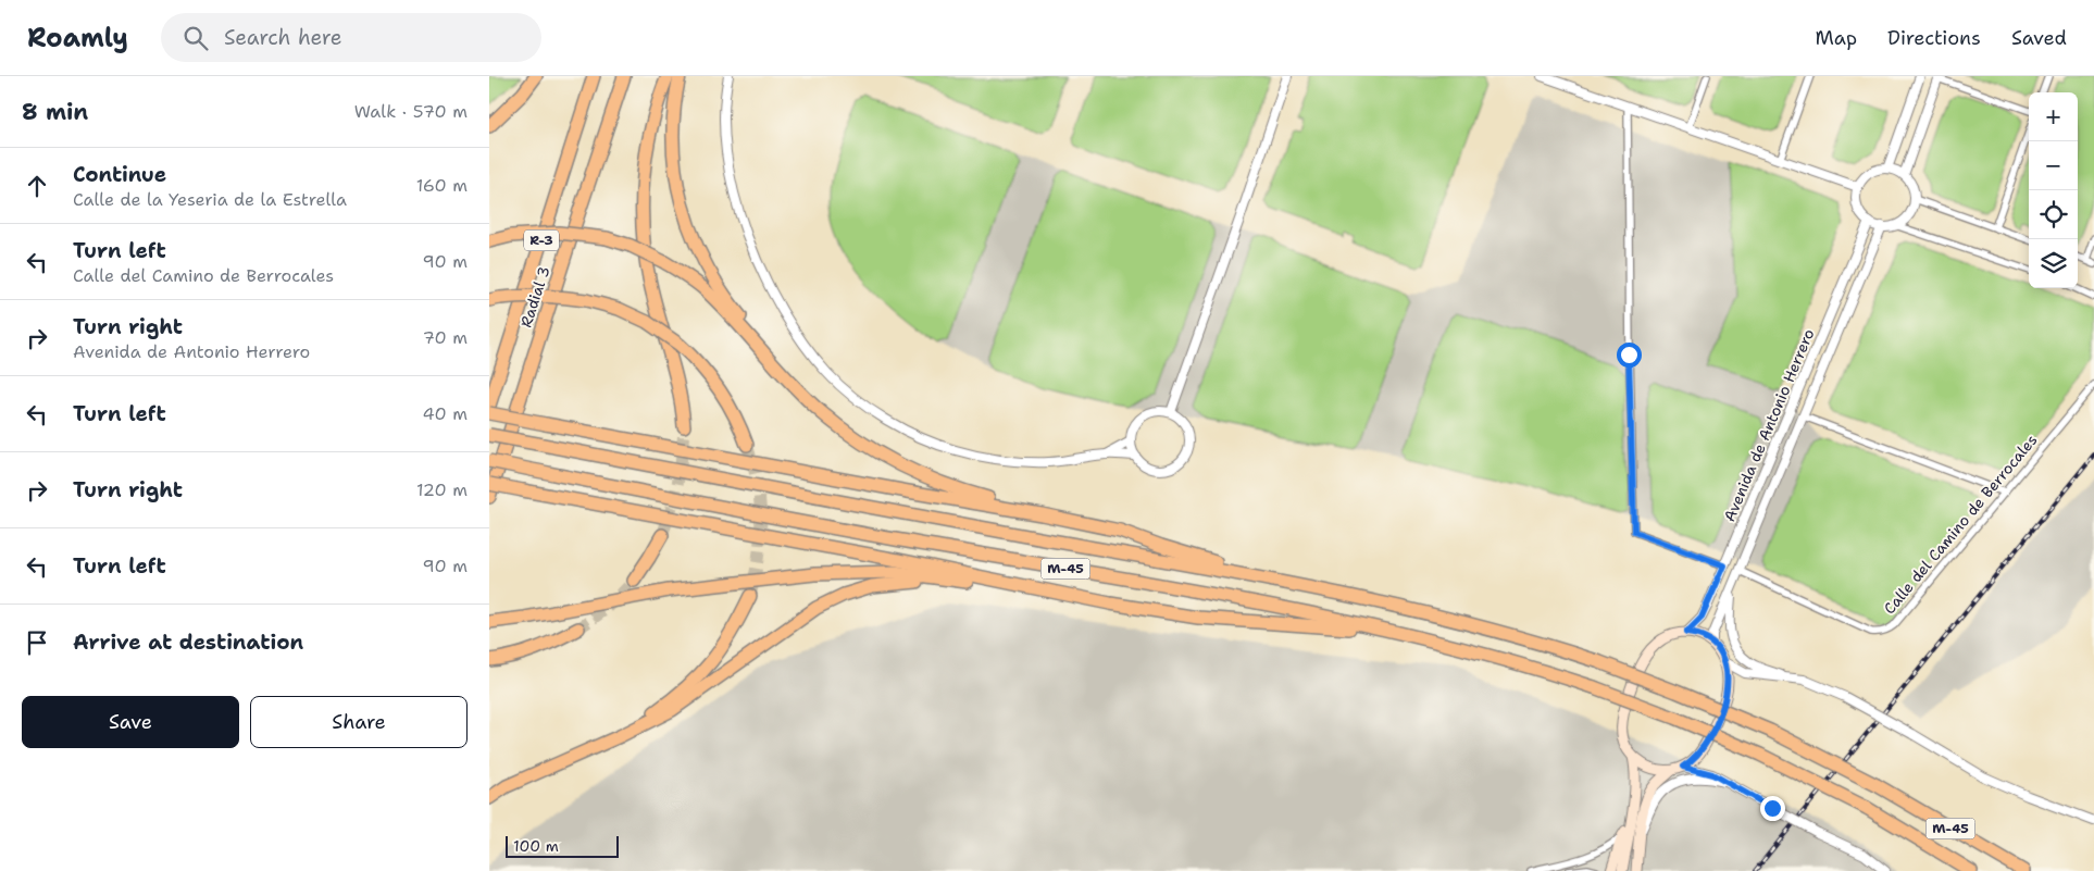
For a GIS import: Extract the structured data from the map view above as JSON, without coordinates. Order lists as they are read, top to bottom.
{
  "streets": {
    "highway": ["R-3", "Radial 3", "M-45"],
    "street": ["Avenida de Antonio Herrero", "Calle del Camino de Berrocales"]
  },
  "crossings": [
    ["Avenida de Antonio Herrero", "Calle del Camino de Berrocales"]
  ],
  "scale_bar": "100 m",
  "page": {
    "header": "Roamly",
    "search": "Search here",
    "nav": ["Map", "Directions", "Saved"],
    "heading": ["8 min", "Walk · 570 m"],
    "map_buttons": ["+", "−"],
    "list": [
      ["Continue", "Calle de la Yeseria de la Estrella", "160 m"],
      ["Turn left", "Calle del Camino de Berrocales", "90 m"],
      ["Turn right", "Avenida de Antonio Herrero", "70 m"],
      ["Turn left", "40 m"],
      ["Turn right", "120 m"],
      ["Turn left", "90 m"],
      "Arrive at destination"
    ],
    "buttons": ["Save", "Share"],
    "scale": "100 m"
  }
}
